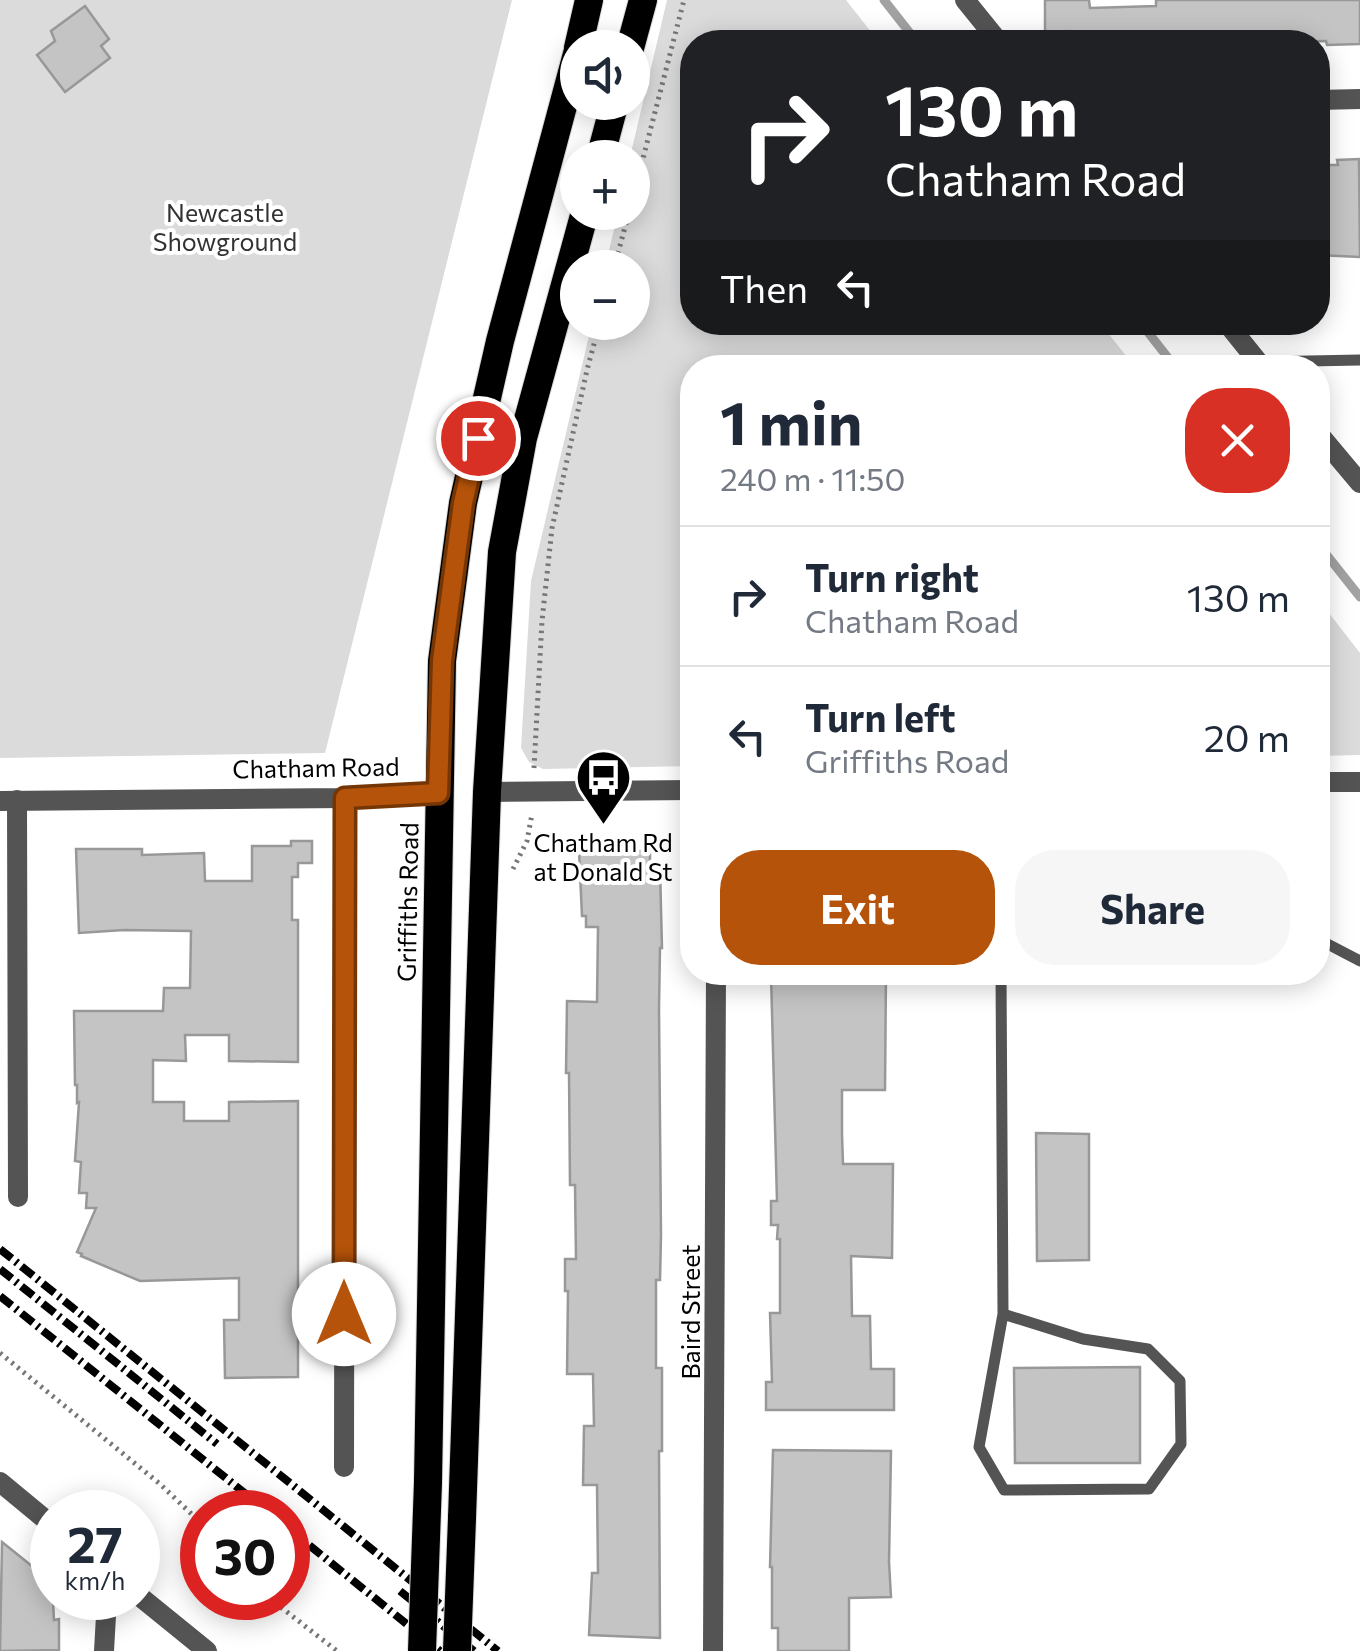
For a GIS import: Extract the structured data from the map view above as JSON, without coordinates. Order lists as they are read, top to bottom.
{
  "streets": {
    "highway": ["Chatham Road", "Griffiths Road"],
    "street": ["Baird Street"]
  },
  "crossings": [
    ["Chatham Road", "Griffiths Road"]
  ],
  "parks": ["Newcastle Showground"],
  "places": {
    "bus stop": ["Chatham Rd at Donald St"]
  },
  "page": {
    "map_buttons": ["+", "−"],
    "turn": ["130 m", "Chatham Road"],
    "then": "Then",
    "heading": ["1 min", "240 m · 11:50"],
    "list": [
      {
        "name": "Turn right",
        "note": "Chatham Road",
        "value": "130 m"
      },
      {
        "name": "Turn left",
        "note": "Griffiths Road",
        "value": "20 m"
      }
    ],
    "buttons": ["Exit", "Share"],
    "speed": "27 km/h",
    "limit": "30"
  }
}
